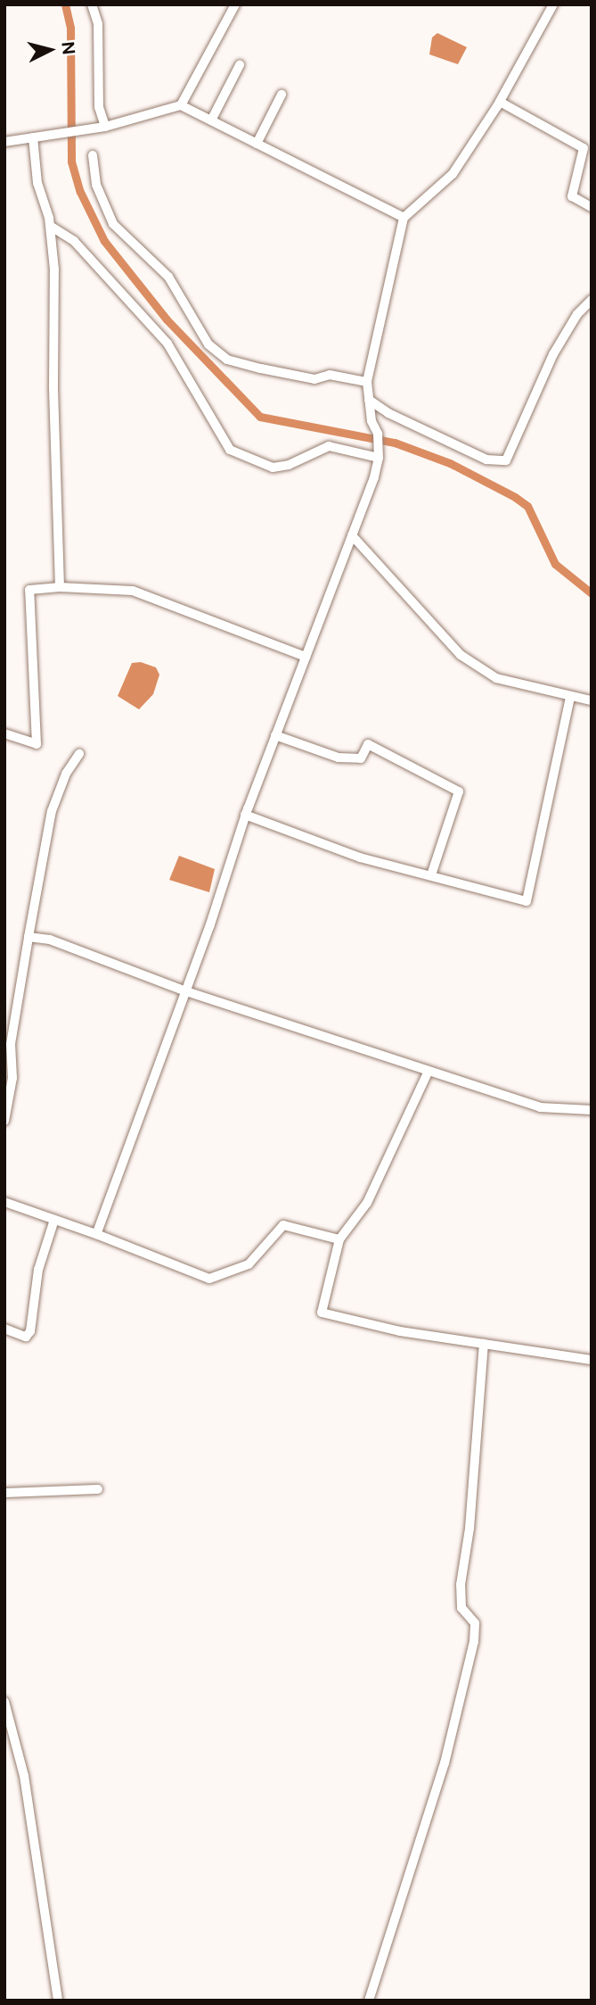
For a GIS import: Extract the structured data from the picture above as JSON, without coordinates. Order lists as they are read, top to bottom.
{
  "north": "right"
}
